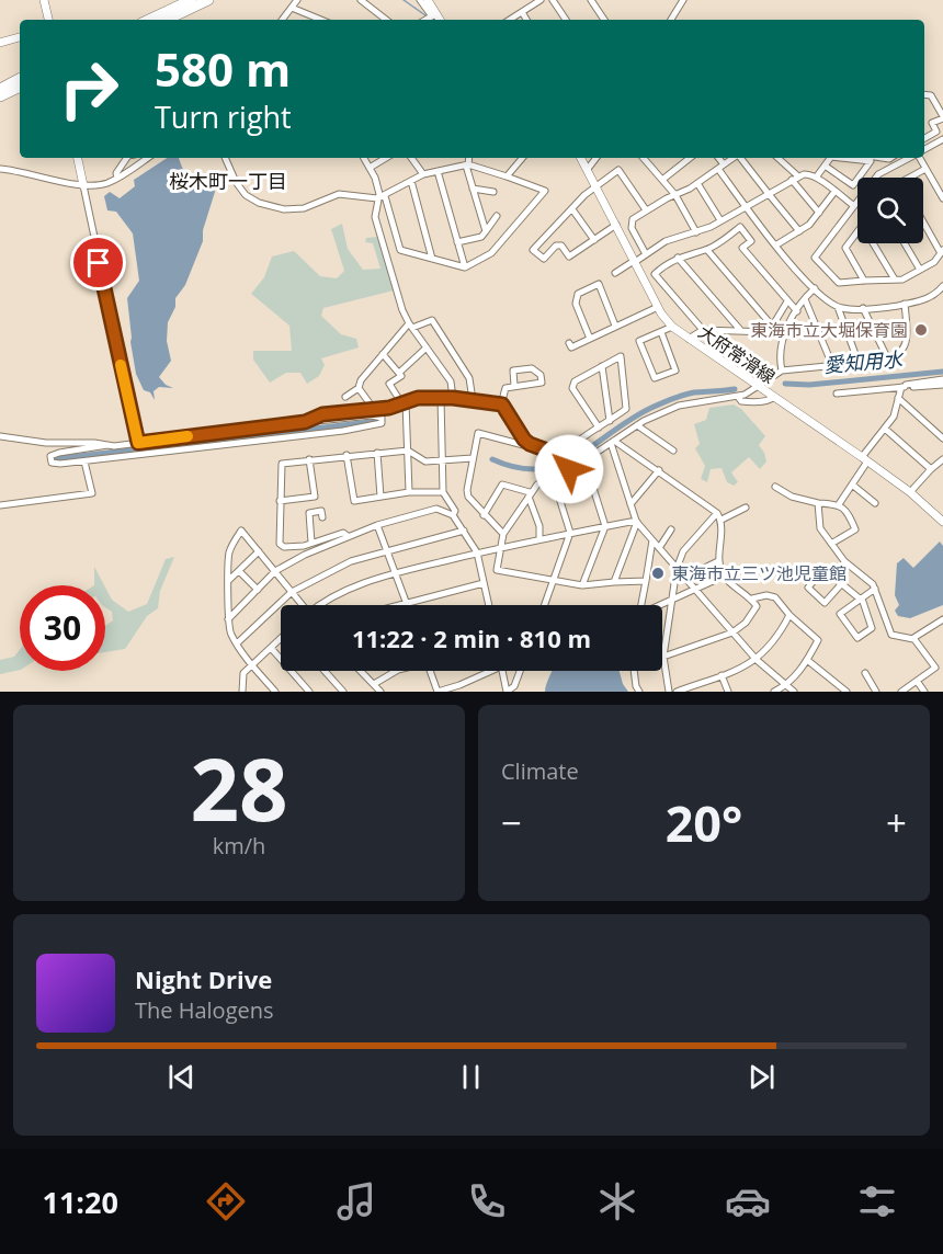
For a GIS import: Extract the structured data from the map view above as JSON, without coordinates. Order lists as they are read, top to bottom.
{
  "streets": {
    "main road": ["大府常滑線"]
  },
  "districts": ["桜木町一丁目"],
  "water": ["愛知用水"],
  "places": ["東海市立大堀保育園", "東海市立三ツ池児童館"],
  "page": {
    "turn": ["580 m", "Turn right"],
    "limit": "30",
    "trip": "11:22 · 2 min · 810 m",
    "tile": [
      ["28", "km/h"],
      "Climate"
    ],
    "heat": ["−", "20°", "+"],
    "song": ["Night Drive", "The Halogens"],
    "tabs": "11:20"
  }
}
